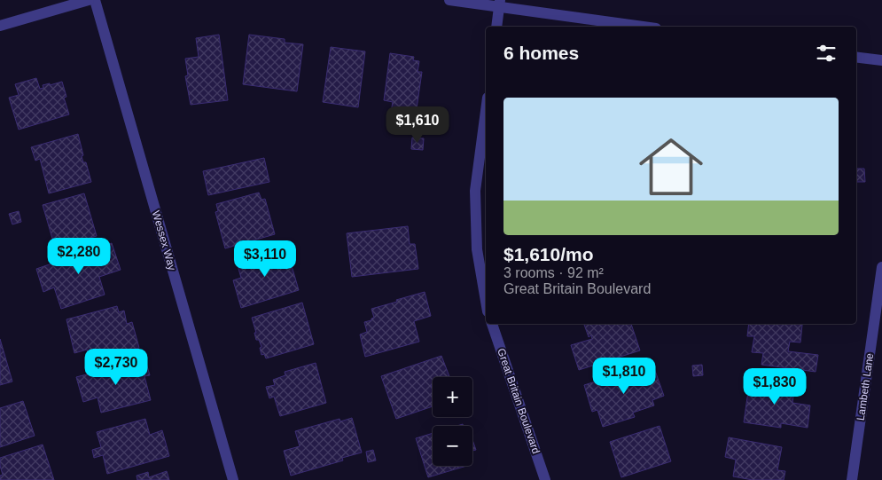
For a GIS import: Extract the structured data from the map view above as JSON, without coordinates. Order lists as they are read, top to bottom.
{
  "streets": {
    "street": ["Wessex Way", "Lambeth Lane", "Great Britain Boulevard"]
  },
  "page": {
    "heading": "6 homes",
    "list": [
      {
        "name": "$1,610/mo",
        "note": "3 rooms · 92 m² · Great Britain Boulevard"
      }
    ],
    "price": [
      "$1,610",
      "$2,280",
      "$3,110",
      "$2,730",
      "$1,810",
      "$1,830"
    ],
    "map_buttons": ["+", "−"]
  }
}
